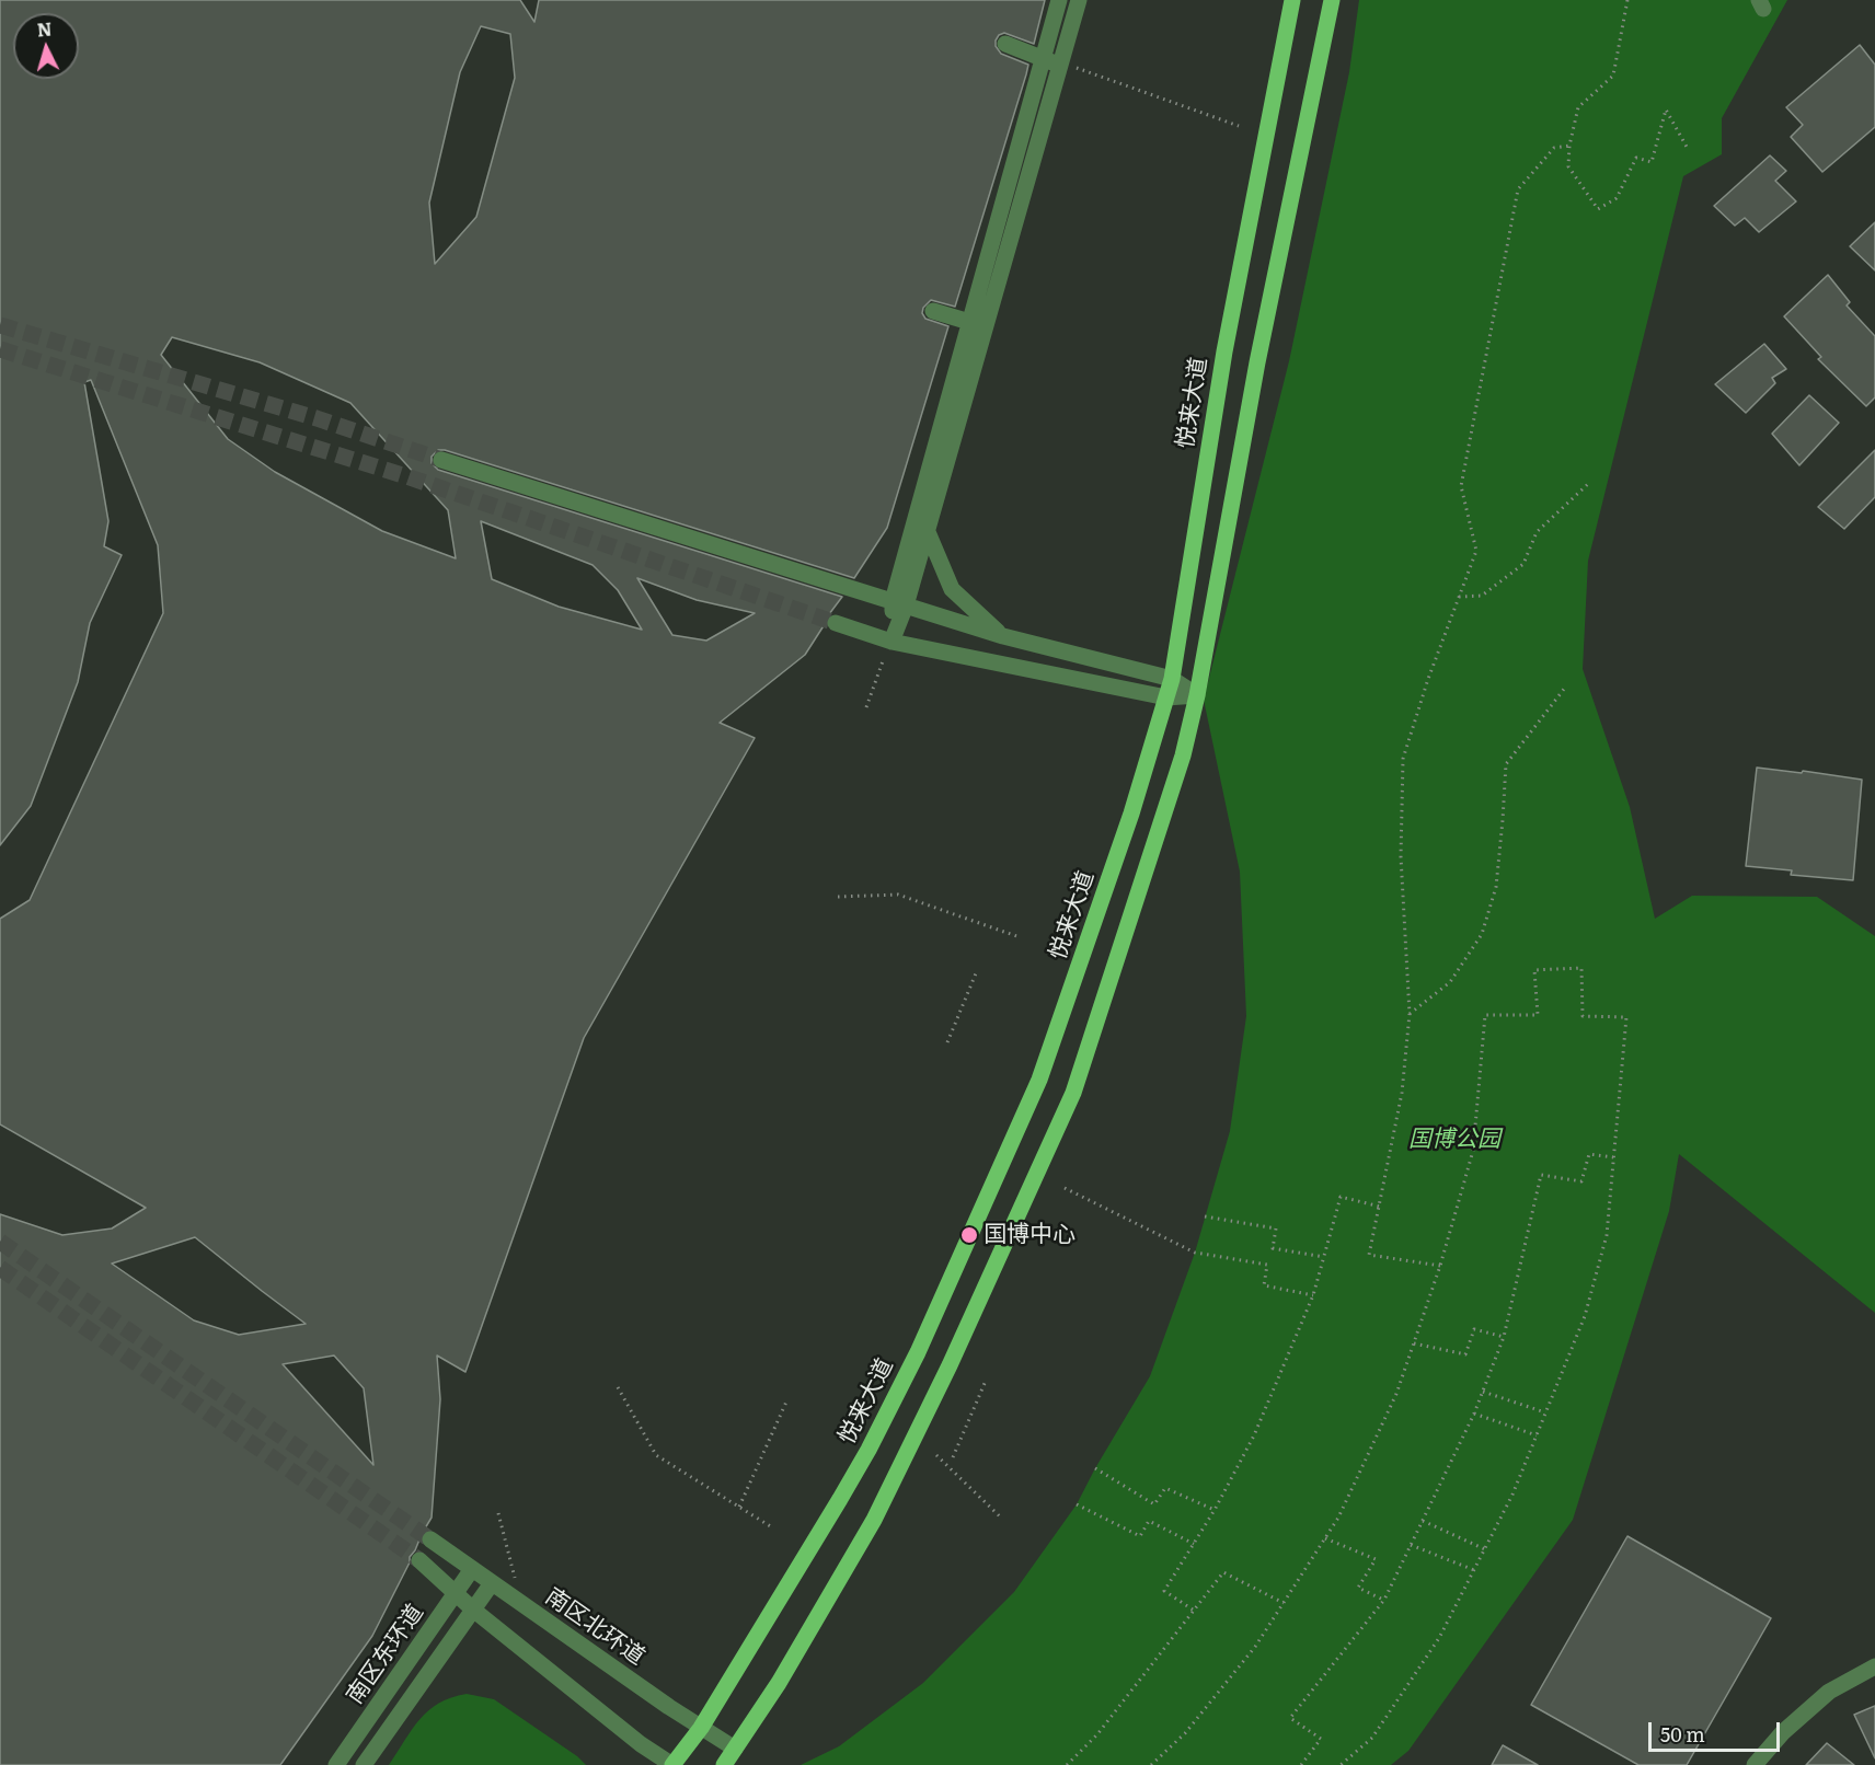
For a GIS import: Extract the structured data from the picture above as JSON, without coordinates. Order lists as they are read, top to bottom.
{
  "streets": {
    "main road": ["悦来大道"],
    "street": ["南区北环道", "南区东环道"]
  },
  "crossings": [
    ["悦来大道", "南区北环道"],
    ["南区北环道", "南区东环道"]
  ],
  "parks": ["国博公园"],
  "places": ["国博中心"],
  "scale_bar": "50 m",
  "north": "top"
}
